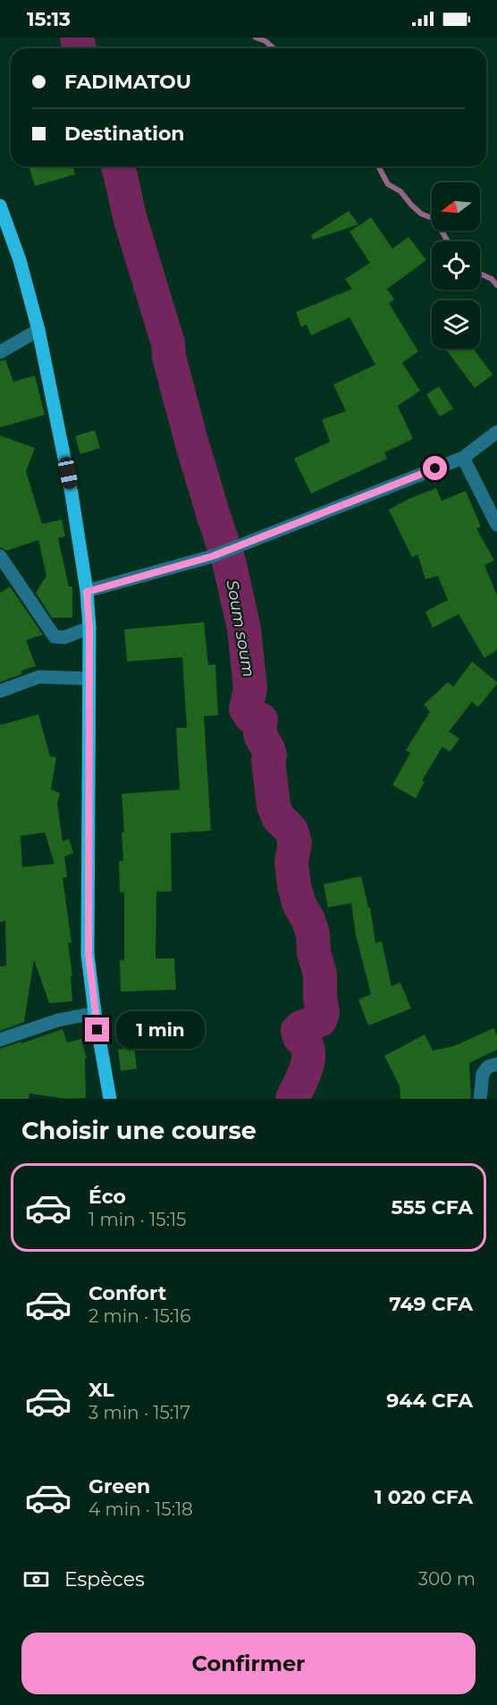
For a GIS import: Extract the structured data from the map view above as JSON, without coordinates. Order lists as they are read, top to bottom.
{
  "water": ["Soum soum"],
  "north": "left",
  "page": {
    "status": "15:13",
    "banner": ["FADIMATOU", "Destination"],
    "bubble": "1 min",
    "heading": "Choisir une course",
    "list": [
      {
        "name": "Éco",
        "note": "1 min · 15:15",
        "value": "555 CFA"
      },
      {
        "name": "Confort",
        "note": "2 min · 15:16",
        "value": "749 CFA"
      },
      {
        "name": "XL",
        "note": "3 min · 15:17",
        "value": "944 CFA"
      },
      {
        "name": "Green",
        "note": "4 min · 15:18",
        "value": "1 020 CFA"
      }
    ],
    "pay": ["Espèces", "300 m"],
    "buttons": "Confirmer"
  }
}
